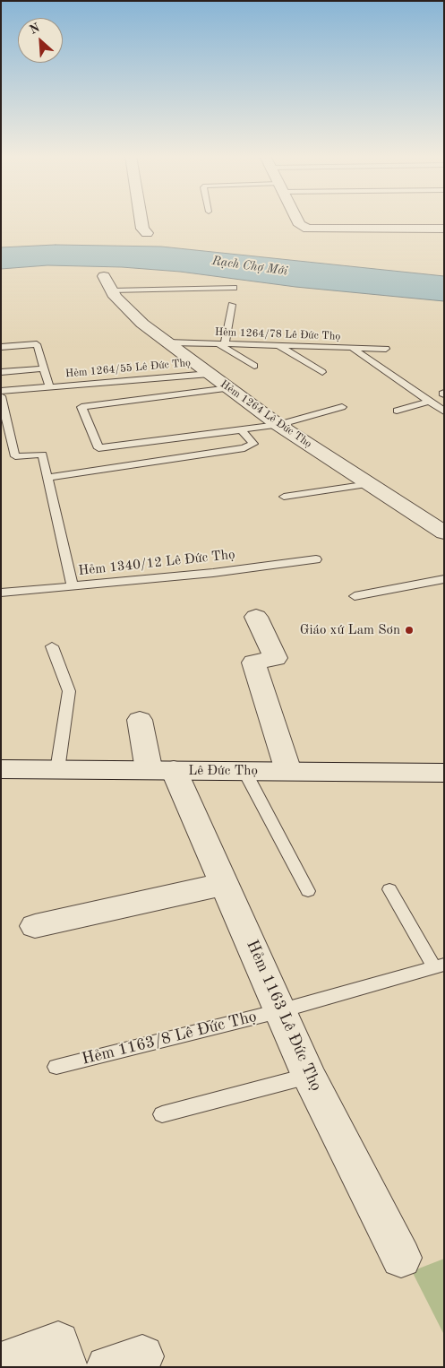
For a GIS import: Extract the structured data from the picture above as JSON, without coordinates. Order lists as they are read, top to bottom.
{
  "streets": {
    "street": ["Hẻm 1264 Lê Đức Thọ", "Lê Đức Thọ", "Hẻm 1163 Lê Đức Thọ"],
    "lane": [
      "Hẻm 1264/78 Lê Đức Thọ",
      "Hẻm 1264/55 Lê Đức Thọ",
      "Hẻm 1340/12 Lê Đức Thọ",
      "Hẻm 1163/8 Lê Đức Thọ"
    ]
  },
  "crossings": [
    ["Hẻm 1264/78 Lê Đức Thọ", "Hẻm 1264 Lê Đức Thọ"],
    ["Hẻm 1264/55 Lê Đức Thọ", "Hẻm 1264 Lê Đức Thọ"],
    ["Lê Đức Thọ", "Hẻm 1163 Lê Đức Thọ"],
    ["Hẻm 1163 Lê Đức Thọ", "Hẻm 1163/8 Lê Đức Thọ"]
  ],
  "water": ["Rạch Chợ Mới"],
  "places": ["Giáo xứ Lam Sơn"],
  "north": "top left"
}
